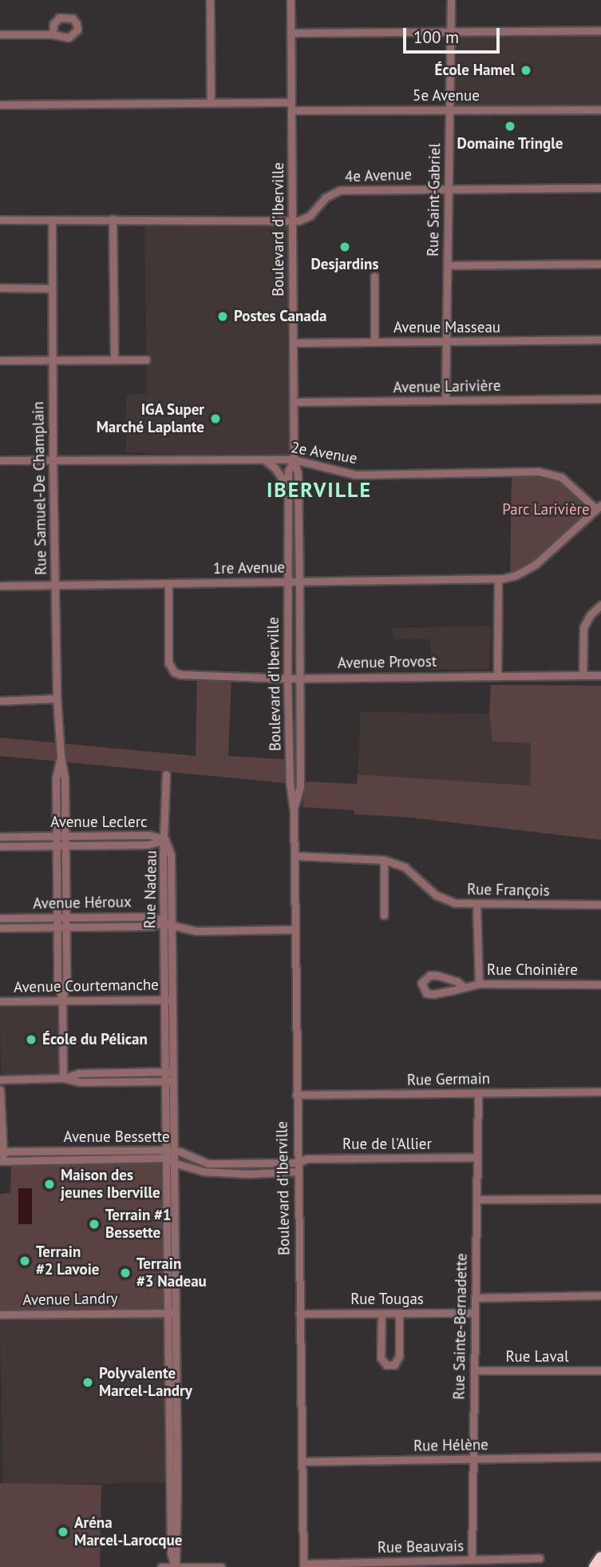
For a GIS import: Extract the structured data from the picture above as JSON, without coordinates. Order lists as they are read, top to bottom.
{
  "streets": {
    "street": [
      "5e Avenue",
      "4e Avenue",
      "Rue Saint-Gabriel",
      "Boulevard d'Iberville",
      "Avenue Masseau",
      "Avenue Larivière",
      "2e Avenue",
      "Rue Samuel-De Champlain",
      "1re Avenue",
      "Avenue Provost",
      "Avenue Leclerc",
      "Rue Nadeau",
      "Rue François",
      "Avenue Héroux",
      "Rue Choinière",
      "Avenue Courtemanche",
      "Rue Germain",
      "Avenue Bessette",
      "Rue de l'Allier",
      "Avenue Landry",
      "Rue Tougas",
      "Rue Sainte-Bernadette",
      "Rue Laval",
      "Rue Hélène",
      "Rue Beauvais"
    ]
  },
  "crossings": [
    ["5e Avenue", "Rue Saint-Gabriel"],
    ["5e Avenue", "Boulevard d'Iberville"],
    ["4e Avenue", "Rue Saint-Gabriel"],
    ["4e Avenue", "Boulevard d'Iberville"],
    ["4e Avenue", "Rue Samuel-De Champlain"],
    ["Rue Saint-Gabriel", "Avenue Masseau"],
    ["Rue Saint-Gabriel", "Avenue Larivière"],
    ["Boulevard d'Iberville", "Avenue Masseau"],
    ["Boulevard d'Iberville", "Avenue Larivière"],
    ["Boulevard d'Iberville", "2e Avenue"],
    ["Boulevard d'Iberville", "1re Avenue"],
    ["Boulevard d'Iberville", "Avenue Provost"],
    ["Boulevard d'Iberville", "Rue François"],
    ["Boulevard d'Iberville", "Avenue Héroux"],
    ["Boulevard d'Iberville", "Rue Germain"],
    ["Boulevard d'Iberville", "Avenue Bessette"],
    ["Boulevard d'Iberville", "Rue de l'Allier"],
    ["Boulevard d'Iberville", "Rue Tougas"],
    ["Boulevard d'Iberville", "Rue Hélène"],
    ["Boulevard d'Iberville", "Rue Beauvais"],
    ["2e Avenue", "Rue Samuel-De Champlain"],
    ["2e Avenue", "1re Avenue"],
    ["Rue Samuel-De Champlain", "1re Avenue"],
    ["Rue Samuel-De Champlain", "Avenue Leclerc"],
    ["Rue Samuel-De Champlain", "Avenue Héroux"],
    ["Rue Samuel-De Champlain", "Avenue Courtemanche"],
    ["1re Avenue", "Avenue Provost"],
    ["Avenue Leclerc", "Rue Nadeau"],
    ["Rue Nadeau", "Avenue Héroux"],
    ["Rue Nadeau", "Avenue Courtemanche"],
    ["Rue Nadeau", "Avenue Bessette"],
    ["Rue Nadeau", "Avenue Landry"],
    ["Rue Germain", "Rue Sainte-Bernadette"],
    ["Avenue Bessette", "Rue de l'Allier"],
    ["Rue de l'Allier", "Rue Sainte-Bernadette"],
    ["Rue Tougas", "Rue Sainte-Bernadette"],
    ["Rue Sainte-Bernadette", "Rue Laval"],
    ["Rue Sainte-Bernadette", "Rue Hélène"],
    ["Rue Sainte-Bernadette", "Rue Beauvais"]
  ],
  "districts": ["IBERVILLE"],
  "parks": ["Parc Larivière"],
  "places": [
    "École Hamel",
    "Domaine Tringle",
    "Desjardins",
    "Postes Canada",
    "IGA Super Marché Laplante",
    "École du Pélican",
    "Maison des jeunes Iberville",
    "Terrain #1 Bessette",
    "Terrain #2 Lavoie",
    "Terrain #3 Nadeau",
    "Polyvalente Marcel-Landry",
    "Aréna Marcel-Larocque"
  ],
  "scale_bar": "100 m"
}
